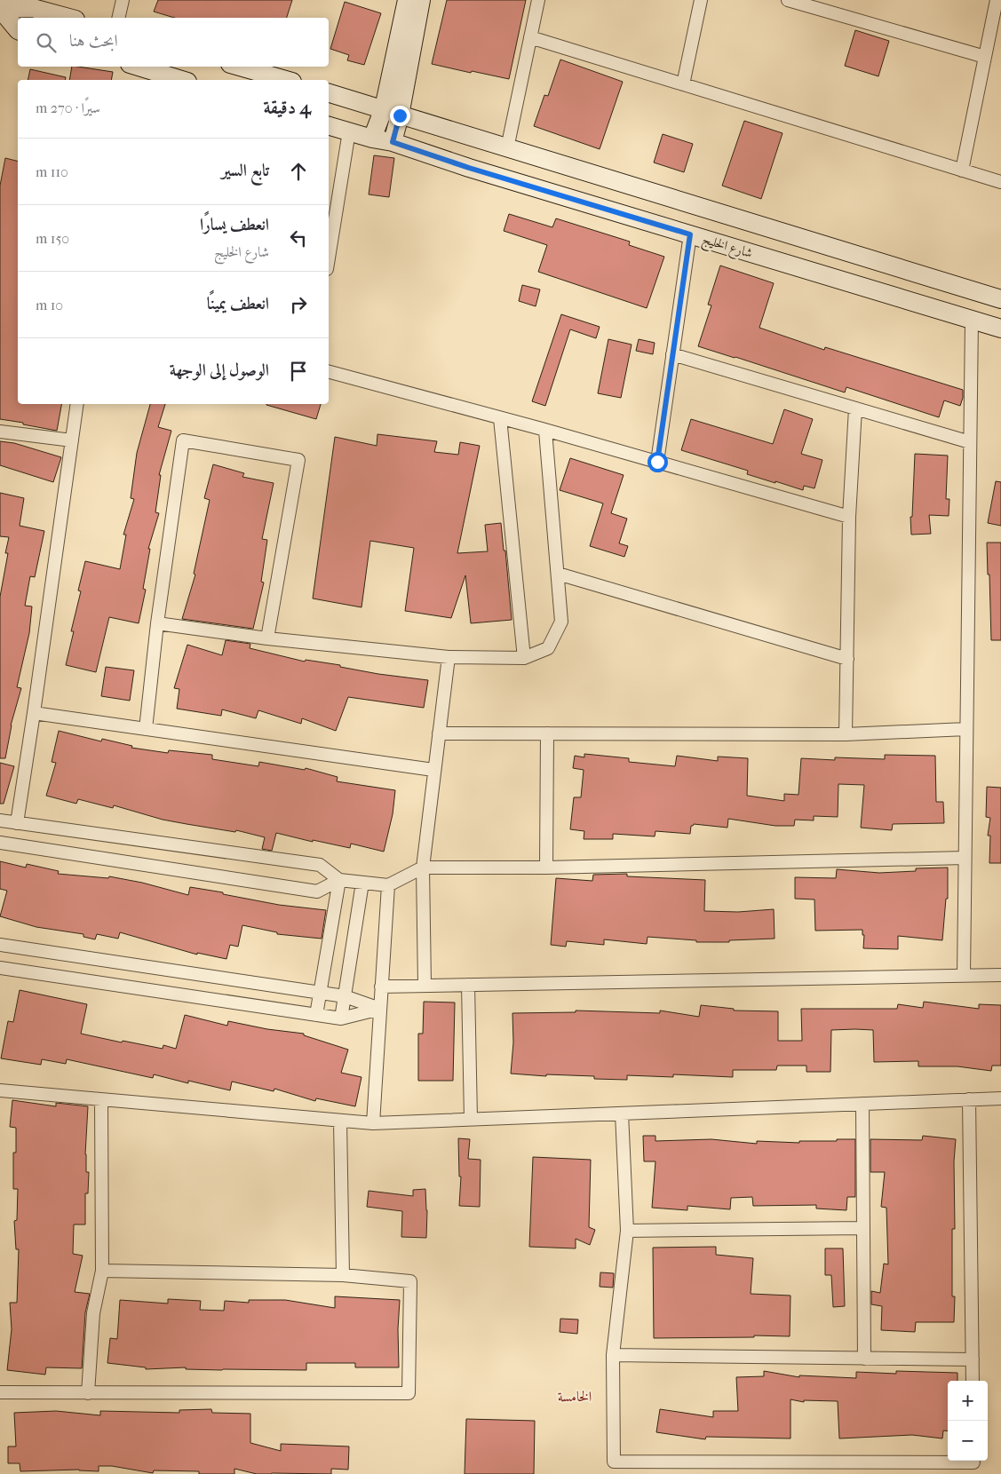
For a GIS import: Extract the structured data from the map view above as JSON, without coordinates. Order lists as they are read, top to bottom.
{
  "streets": {
    "street": ["شارع الخليج"]
  },
  "districts": ["الخامسة"],
  "page": {
    "search": "ابحث هنا",
    "heading": ["4 دقيقة", "سيرًا · 270 m"],
    "list": [
      ["تابع السير", "110 m"],
      ["انعطف يسارًا", "شارع الخليج", "150 m"],
      ["انعطف يمينًا", "10 m"],
      "الوصول إلى الوجهة"
    ],
    "map_buttons": ["+", "−"]
  }
}
